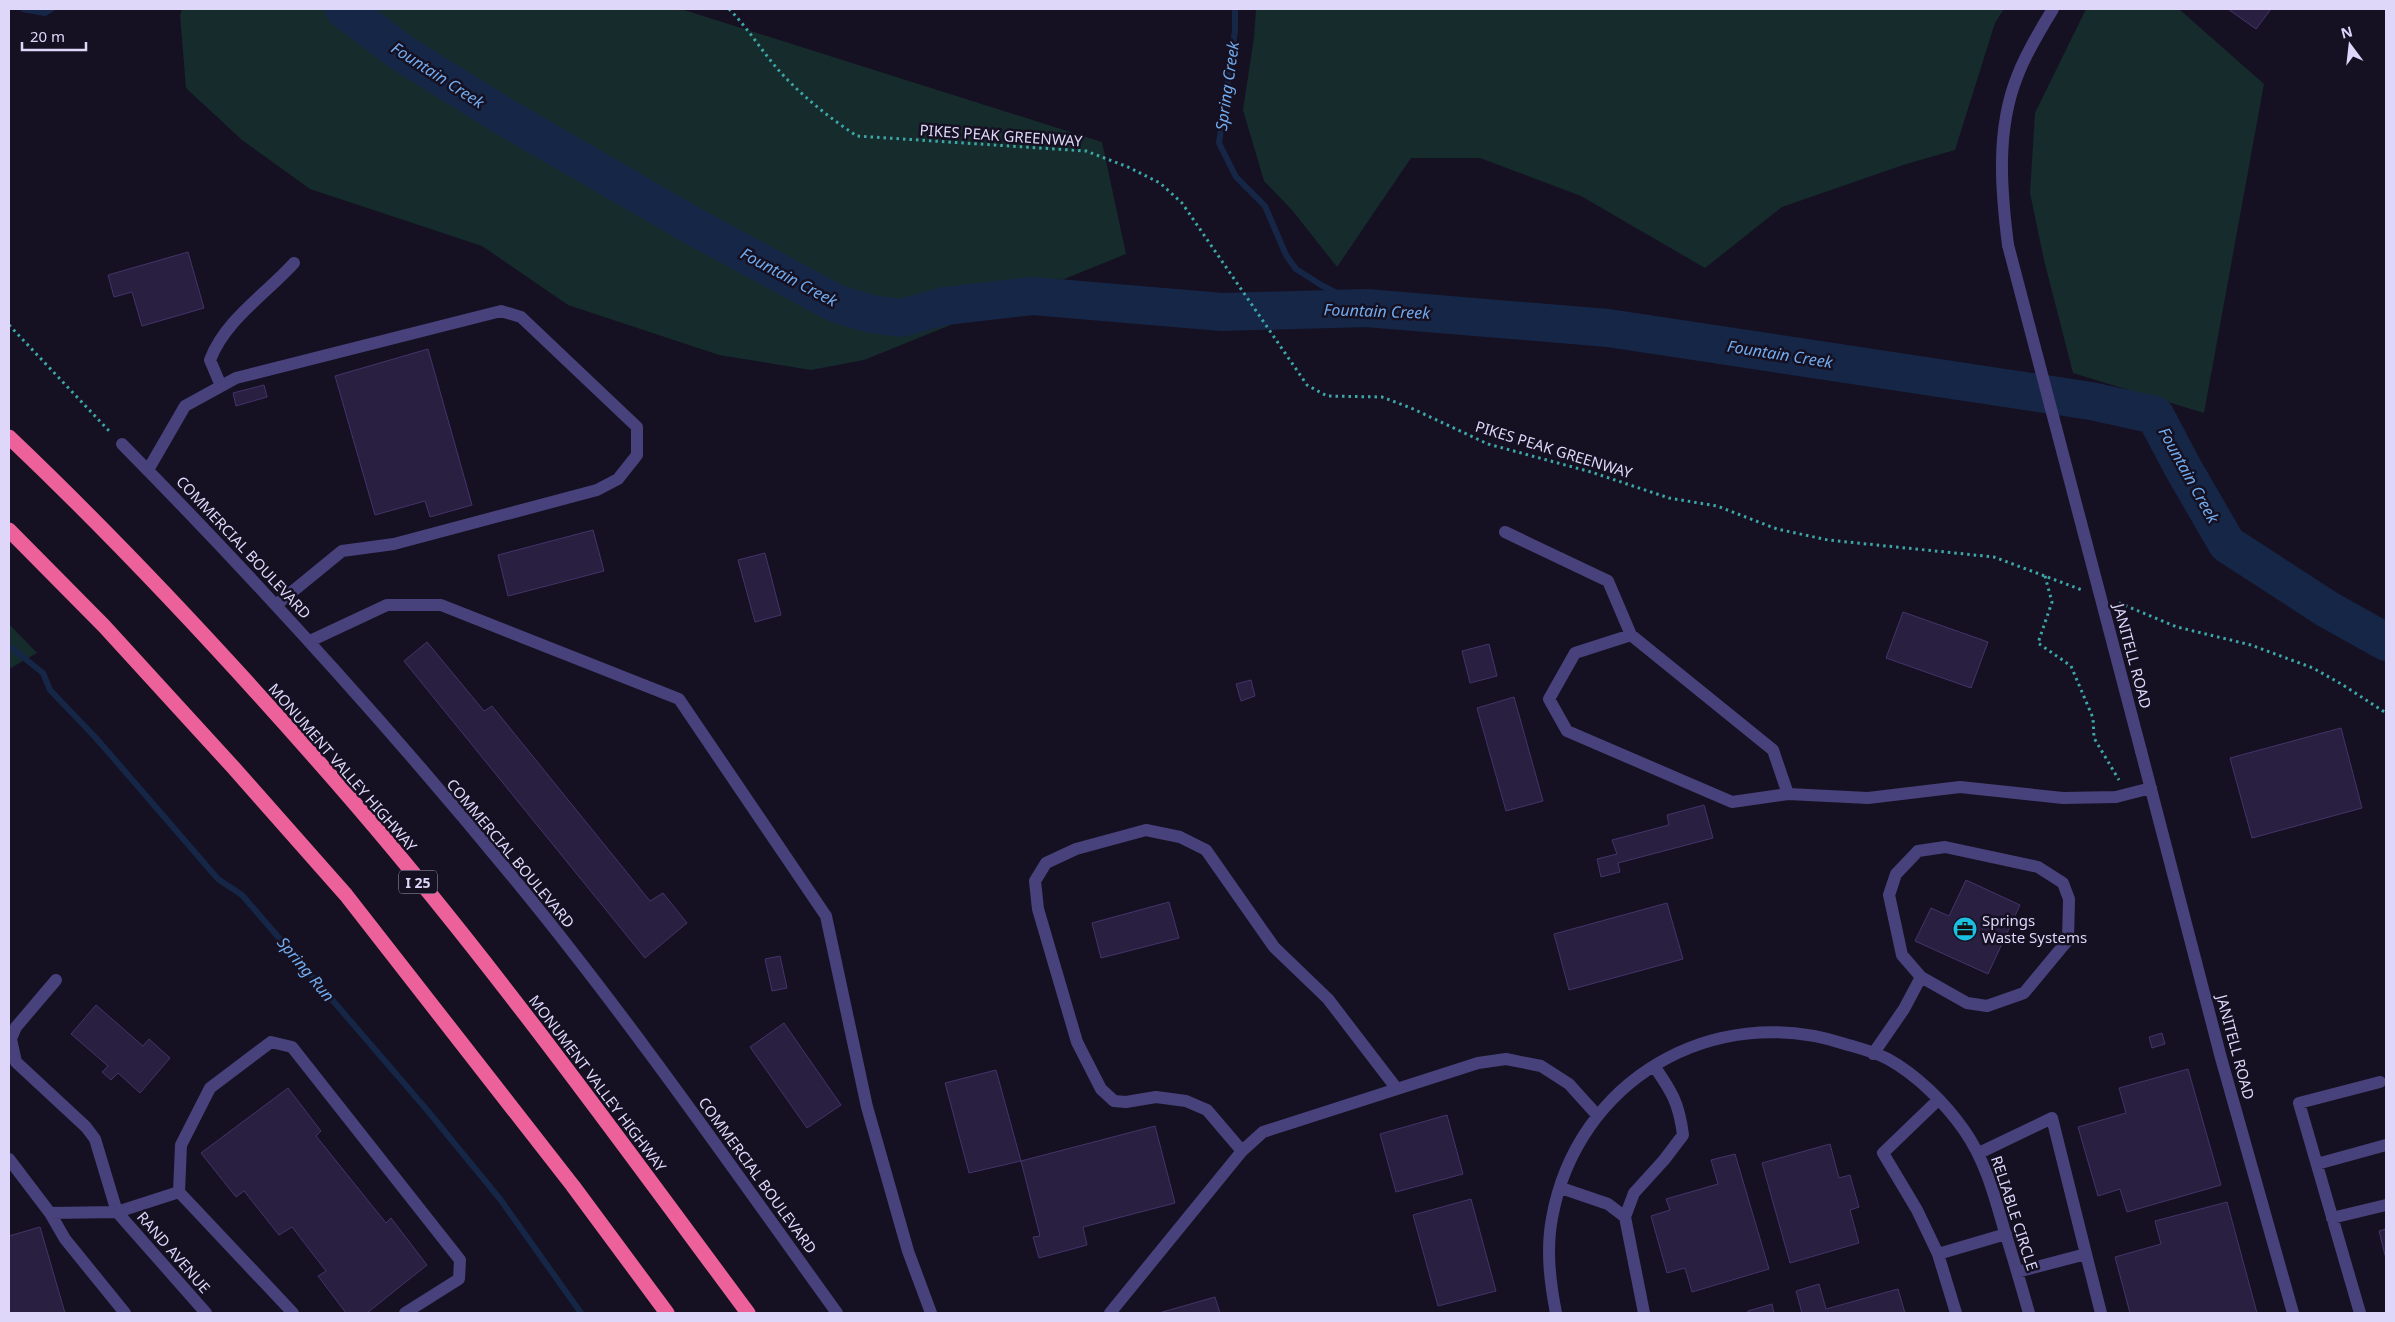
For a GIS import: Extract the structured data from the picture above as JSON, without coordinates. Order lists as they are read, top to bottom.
{
  "streets": {
    "highway": ["MONUMENT VALLEY HIGHWAY", "I 25"],
    "street": [
      "COMMERCIAL BOULEVARD",
      "JANITELL ROAD",
      "RELIABLE CIRCLE",
      "RAND AVENUE"
    ],
    "path": ["PIKES PEAK GREENWAY"]
  },
  "water": ["Fountain Creek", "Spring Creek", "Spring Run"],
  "places": {
    "office": ["Springs Waste Systems"]
  },
  "scale_bar": "20 m",
  "north": "top"
}
